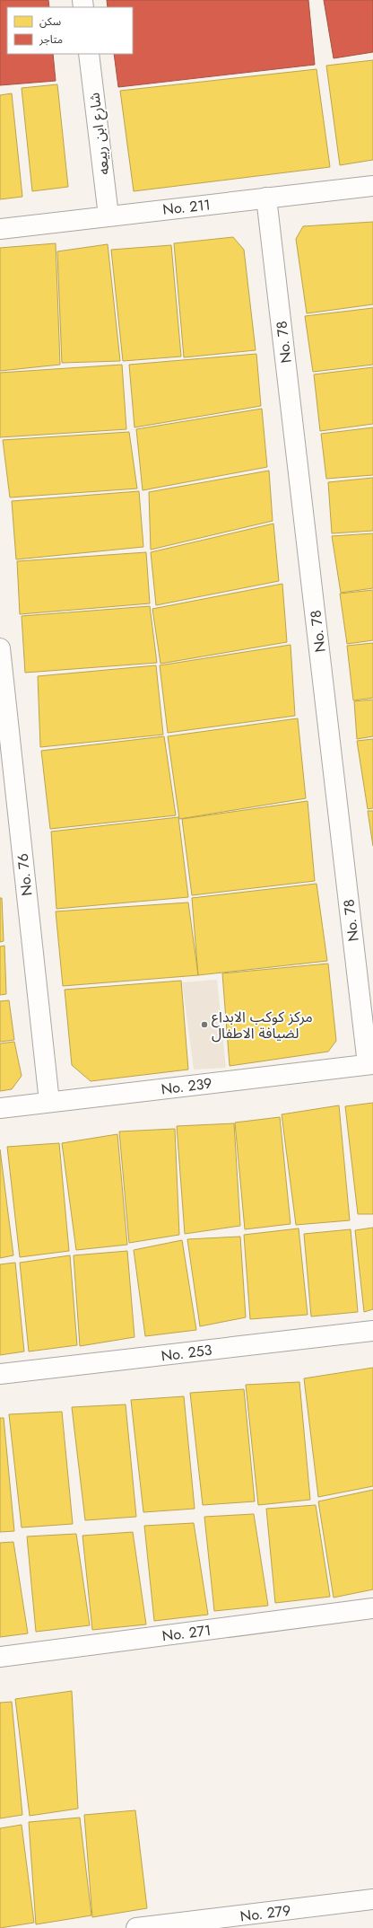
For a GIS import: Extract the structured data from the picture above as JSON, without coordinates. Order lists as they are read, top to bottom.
{
  "streets": {
    "street": [
      "شارع ابن ربيعه",
      "No. 211",
      "No. 78",
      "No. 76",
      "No. 239",
      "No. 253",
      "No. 271",
      "No. 279"
    ]
  },
  "crossings": [
    ["شارع ابن ربيعه", "No. 211"],
    ["No. 211", "No. 78"],
    ["No. 78", "No. 239"],
    ["No. 76", "No. 239"]
  ],
  "places": ["مركز كوكب الابداع لضيافة الاطفال"],
  "legend": ["سكن", "متاجر"]
}
